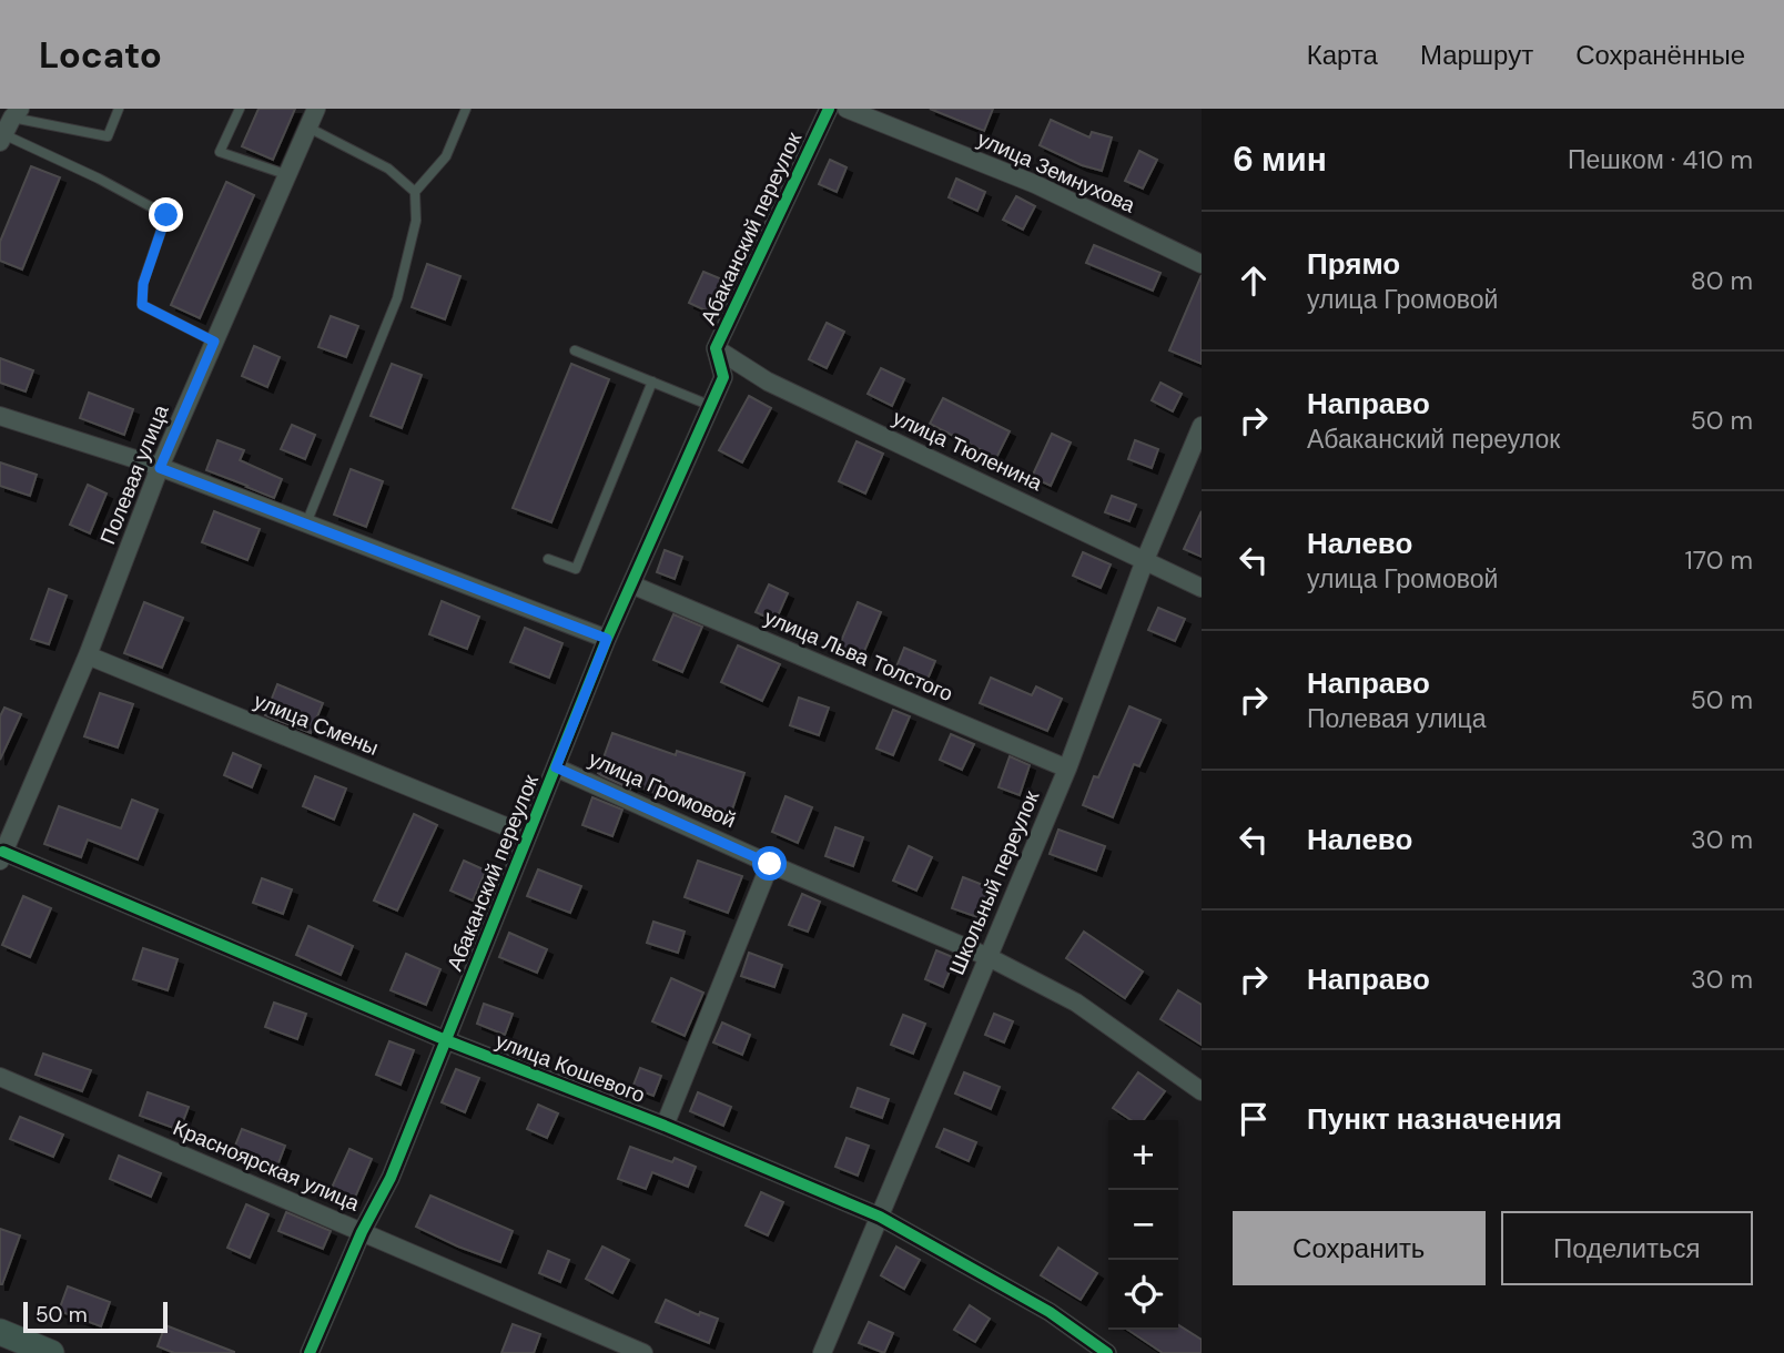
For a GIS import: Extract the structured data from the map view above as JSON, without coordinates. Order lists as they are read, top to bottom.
{
  "streets": {
    "street": [
      "улица Земнухова",
      "Абаканский переулок",
      "улица Тюленина",
      "Полевая улица",
      "улица Льва Толстого",
      "улица Смены",
      "улица Громовой",
      "Школьный переулок",
      "улица Кошевого",
      "Красноярская улица"
    ]
  },
  "crossings": [
    ["Абаканский переулок", "улица Тюленина"],
    ["Абаканский переулок", "улица Льва Толстого"],
    ["Абаканский переулок", "улица Смены"],
    ["Абаканский переулок", "улица Громовой"],
    ["Абаканский переулок", "улица Кошевого"],
    ["Абаканский переулок", "Красноярская улица"],
    ["улица Тюленина", "Школьный переулок"],
    ["Полевая улица", "улица Смены"],
    ["Полевая улица", "улица Кошевого"],
    ["улица Льва Толстого", "Школьный переулок"],
    ["улица Громовой", "Школьный переулок"],
    ["Школьный переулок", "улица Кошевого"]
  ],
  "scale_bar": "50 m",
  "page": {
    "header": "Locato",
    "nav": ["Карта", "Маршрут", "Сохранённые"],
    "heading": ["6 мин", "Пешком · 410 m"],
    "list": [
      ["Прямо", "улица Громовой", "80 m"],
      ["Направо", "Абаканский переулок", "50 m"],
      ["Налево", "улица Громовой", "170 m"],
      ["Направо", "Полевая улица", "50 m"],
      ["Налево", "30 m"],
      ["Направо", "30 m"],
      "Пункт назначения"
    ],
    "map_buttons": ["+", "−"],
    "buttons": ["Сохранить", "Поделиться"],
    "scale": "50 m"
  }
}
